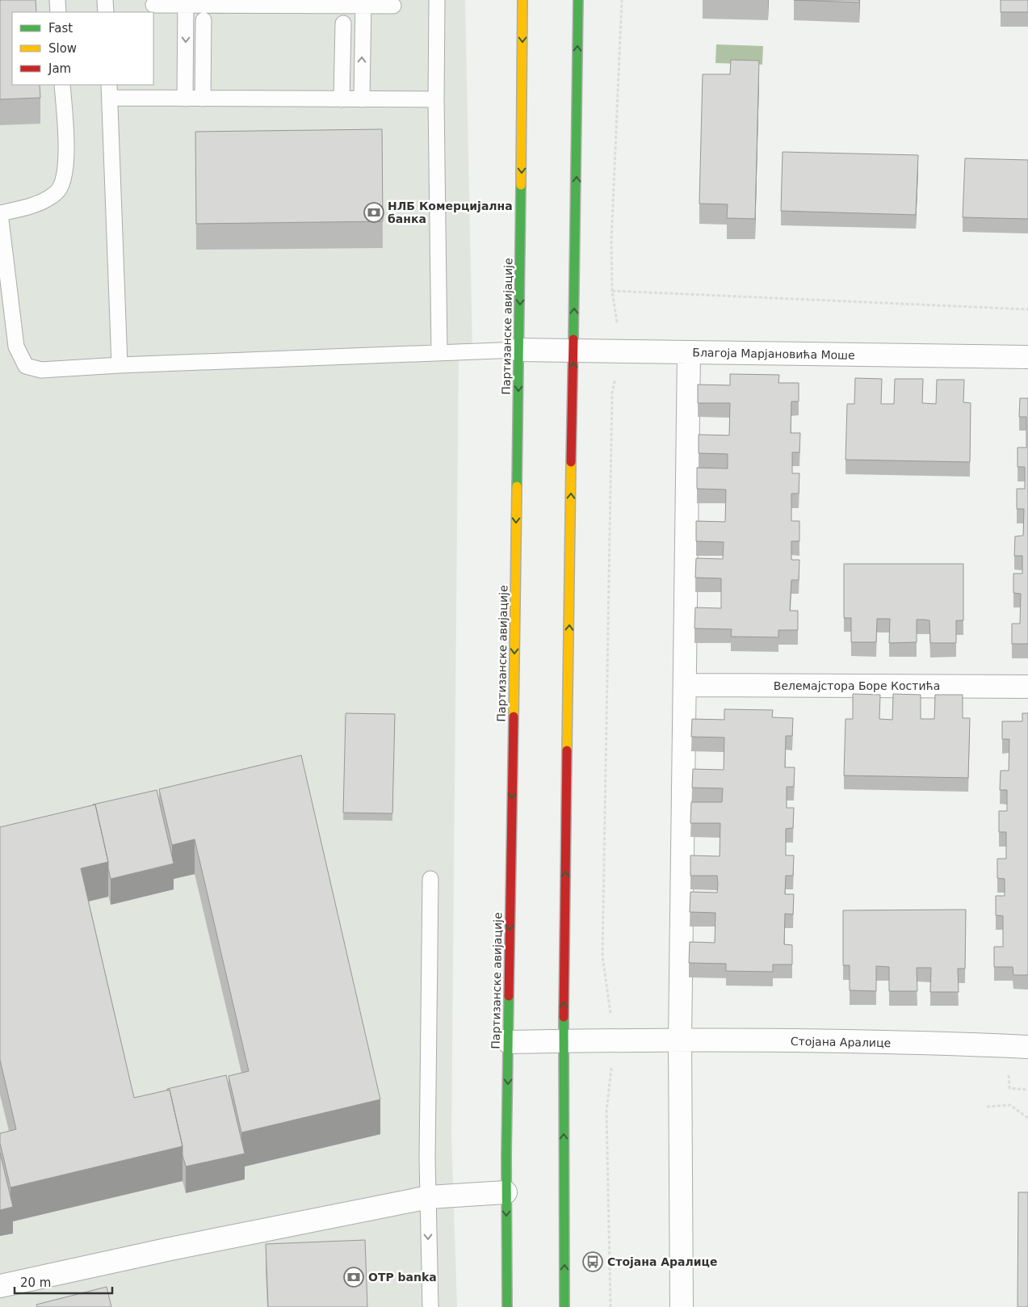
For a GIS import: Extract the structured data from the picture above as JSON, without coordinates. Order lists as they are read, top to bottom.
{
  "streets": {
    "main road": ["Партизанске авијације"],
    "street": ["Благоја Марјановића Моше", "Велемајстора Боре Костића", "Стојана Аралице"]
  },
  "crossings": [
    ["Партизанске авијације", "Благоја Марјановића Моше"],
    ["Партизанске авијације", "Стојана Аралице"]
  ],
  "places": {
    "bank": ["НЛБ Комерцијална банка", "OTP banka"],
    "bus stop": ["Стојана Аралице"]
  },
  "legend": ["Fast", "Slow", "Jam"],
  "scale_bar": "20 m"
}
